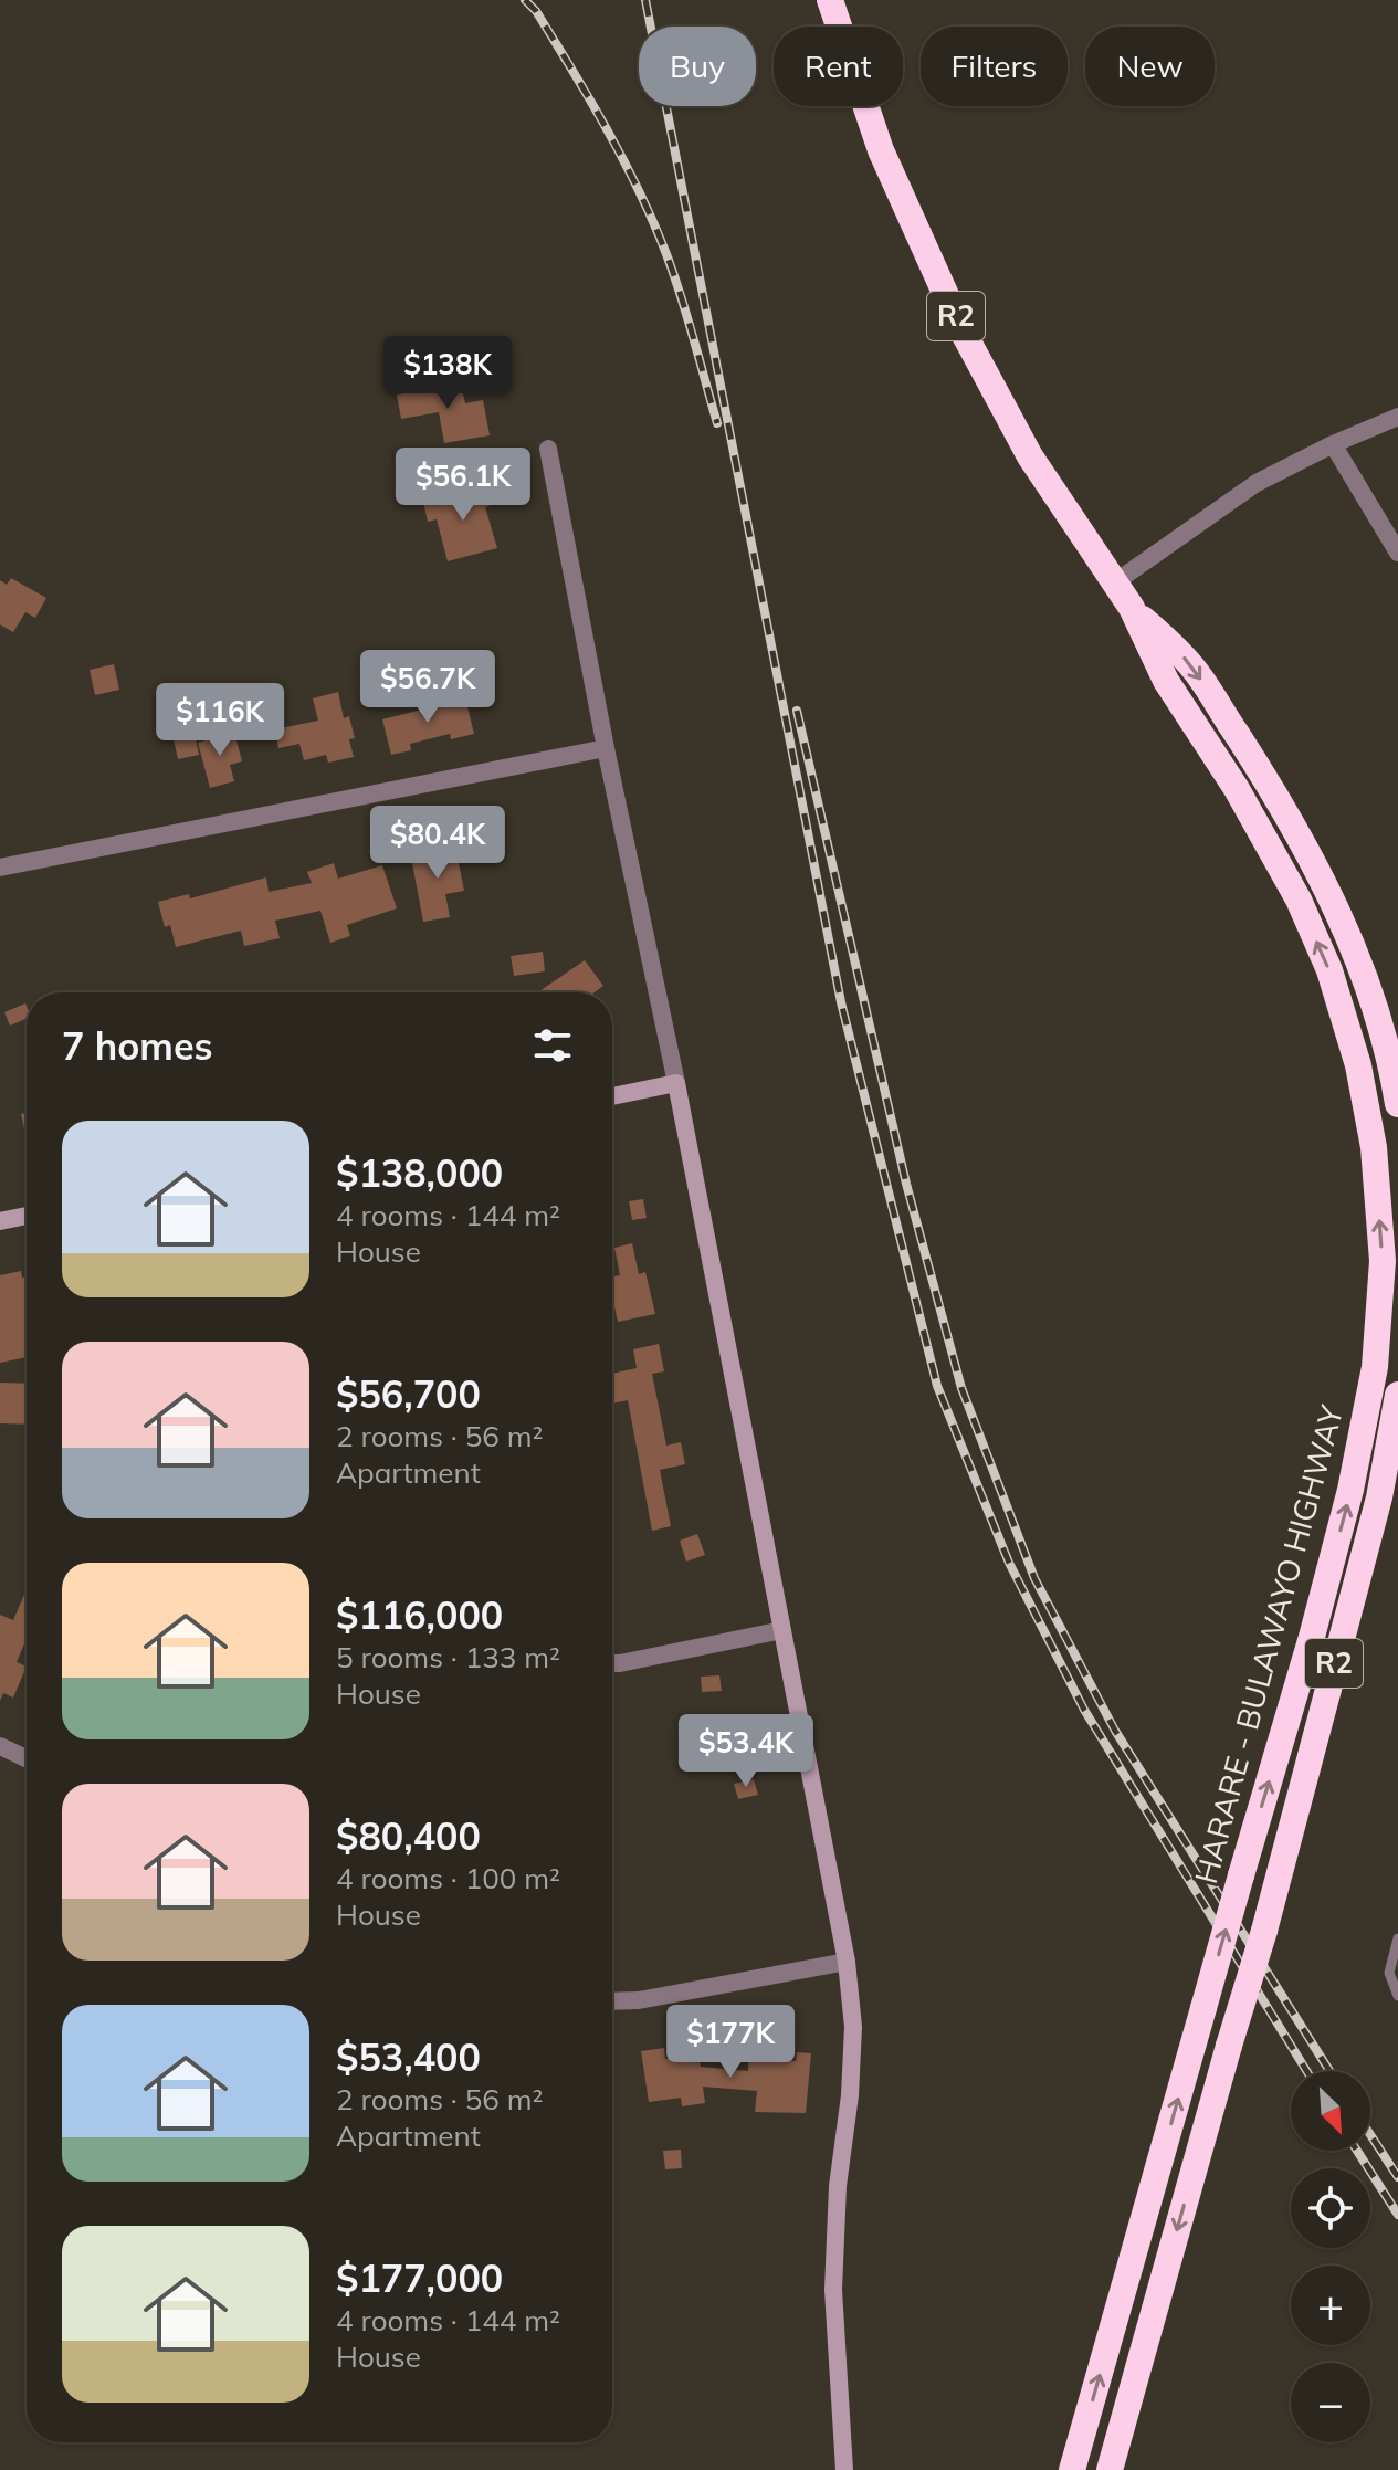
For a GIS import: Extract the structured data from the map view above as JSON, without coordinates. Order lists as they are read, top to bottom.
{
  "streets": {
    "highway": ["R2", "HARARE - BULAWAYO HIGHWAY"]
  },
  "north": "bottom right",
  "page": {
    "chip": [
      "Buy",
      "Rent",
      "Filters",
      "New"
    ],
    "price": [
      "$138K",
      "$56.1K",
      "$56.7K",
      "$116K",
      "$80.4K",
      "$53.4K",
      "$177K"
    ],
    "heading": "7 homes",
    "list": [
      {
        "name": "$138,000",
        "note": "4 rooms · 144 m² · House"
      },
      {
        "name": "$56,700",
        "note": "2 rooms · 56 m² · Apartment"
      },
      {
        "name": "$116,000",
        "note": "5 rooms · 133 m² · House"
      },
      {
        "name": "$80,400",
        "note": "4 rooms · 100 m² · House"
      },
      {
        "name": "$53,400",
        "note": "2 rooms · 56 m² · Apartment"
      },
      {
        "name": "$177,000",
        "note": "4 rooms · 144 m² · House"
      }
    ],
    "map_buttons": ["+", "−"]
  }
}
